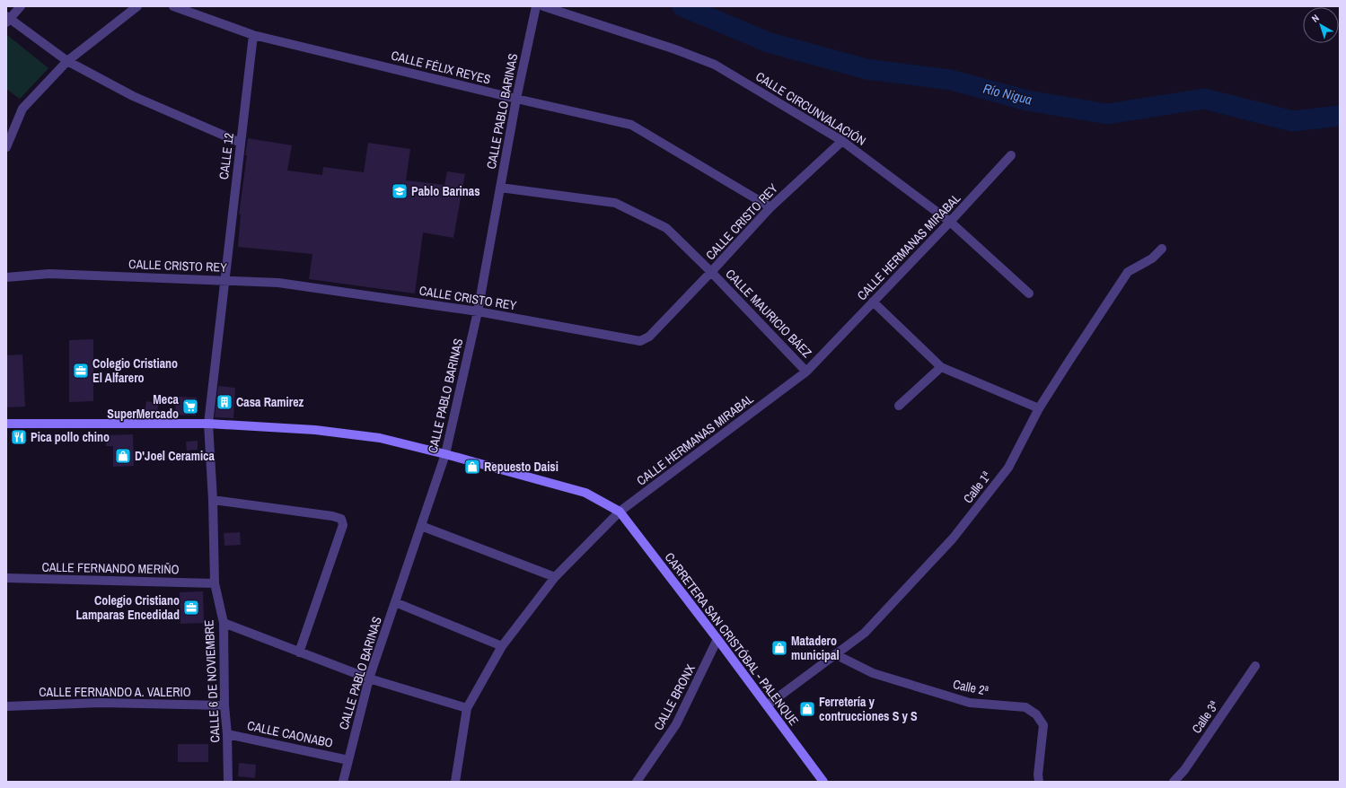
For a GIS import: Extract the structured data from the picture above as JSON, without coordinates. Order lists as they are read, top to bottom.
{
  "streets": {
    "main road": ["CARRETERA SAN CRISTÓBAL - PALENQUE"],
    "street": [
      "CALLE FÉLIX REYES",
      "CALLE CIRCUNVALACIÓN",
      "CALLE PABLO BARINAS",
      "CALLE 12",
      "CALLE CRISTO REY",
      "CALLE HERMANAS MIRABAL",
      "CALLE MAURICIO BÁEZ",
      "Calle 1ª",
      "CALLE FERNANDO MERIÑO",
      "CALLE 6 DE NOVIEMBRE",
      "Calle 2ª",
      "CALLE FERNANDO A. VALERIO",
      "CALLE BRONX",
      "Calle 3ª",
      "CALLE CAONABO"
    ]
  },
  "crossings": [
    ["CALLE FÉLIX REYES", "CALLE PABLO BARINAS"],
    ["CALLE FÉLIX REYES", "CALLE 12"],
    ["CALLE FÉLIX REYES", "CALLE CRISTO REY"],
    ["CALLE CIRCUNVALACIÓN", "CALLE CRISTO REY"],
    ["CALLE CIRCUNVALACIÓN", "CALLE HERMANAS MIRABAL"],
    ["CALLE PABLO BARINAS", "CALLE CRISTO REY"],
    ["CALLE PABLO BARINAS", "CALLE MAURICIO BÁEZ"],
    ["CALLE PABLO BARINAS", "CALLE CAONABO"],
    ["CALLE 12", "CALLE CRISTO REY"],
    ["CALLE 12", "CALLE 6 DE NOVIEMBRE"],
    ["CALLE CRISTO REY", "CALLE MAURICIO BÁEZ"],
    ["CALLE CRISTO REY", "CALLE 6 DE NOVIEMBRE"],
    ["CALLE HERMANAS MIRABAL", "CALLE MAURICIO BÁEZ"],
    ["CALLE HERMANAS MIRABAL", "CARRETERA SAN CRISTÓBAL - PALENQUE"],
    ["Calle 1ª", "CARRETERA SAN CRISTÓBAL - PALENQUE"],
    ["Calle 1ª", "Calle 2ª"],
    ["CALLE FERNANDO MERIÑO", "CALLE 6 DE NOVIEMBRE"],
    ["CARRETERA SAN CRISTÓBAL - PALENQUE", "CALLE BRONX"],
    ["CALLE 6 DE NOVIEMBRE", "CALLE FERNANDO A. VALERIO"],
    ["CALLE 6 DE NOVIEMBRE", "CALLE CAONABO"]
  ],
  "water": ["Río Nigua"],
  "places": {
    "school or university": ["Pablo Barinas"],
    "office": ["Colegio Cristiano El Alfarero", "Colegio Cristiano Lamparas Encedidad"],
    "building": ["Casa Ramirez"],
    "supermarket": ["Meca SuperMercado"],
    "restaurant": ["Pica pollo chino"],
    "shop": [
      "D'Joel Ceramica",
      "Repuesto Daisi",
      "Matadero municipal",
      "Ferretería y contrucciones S y S"
    ]
  },
  "north": "top left"
}
